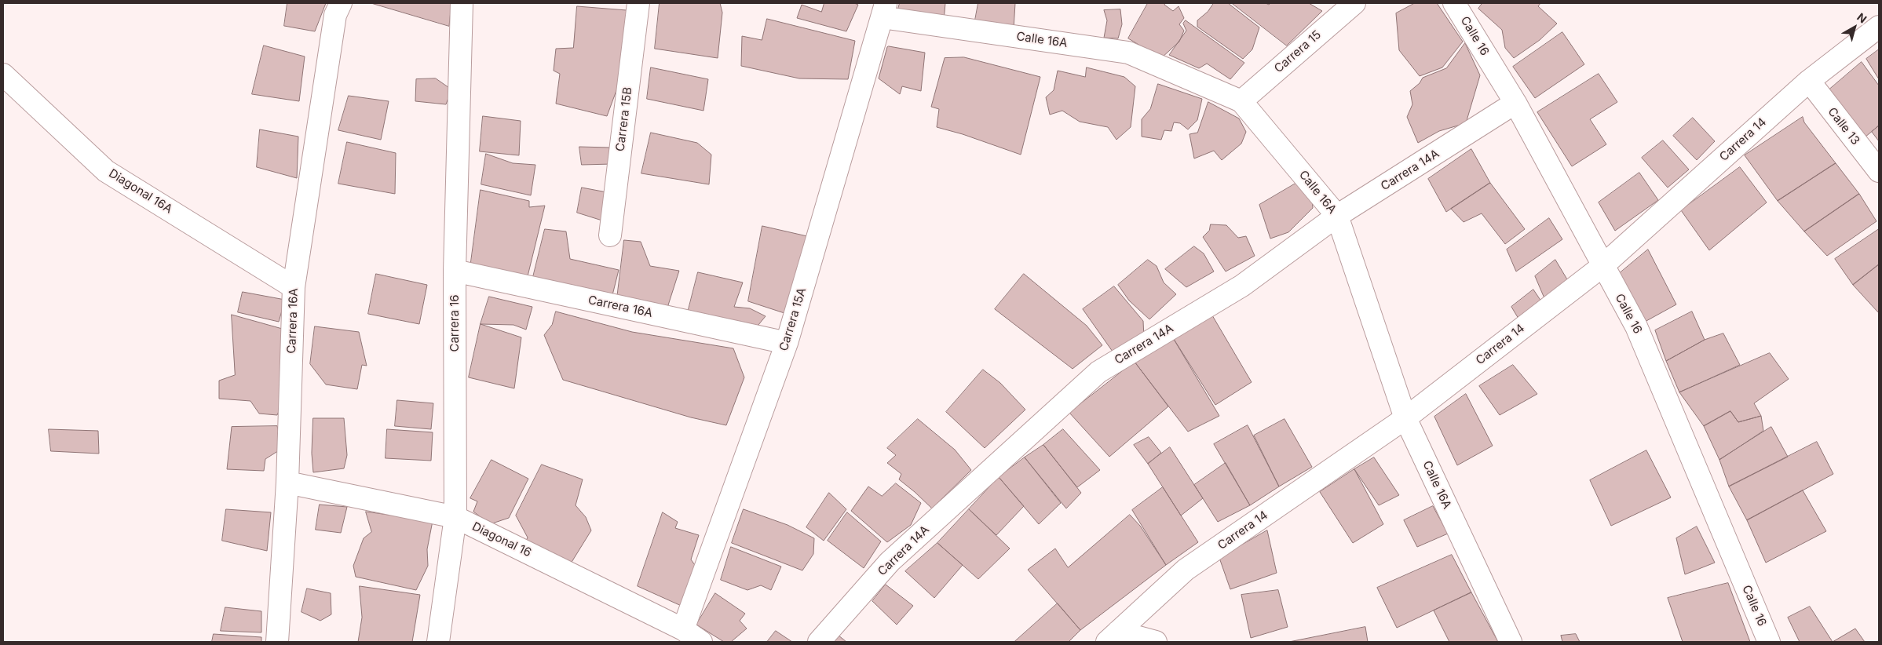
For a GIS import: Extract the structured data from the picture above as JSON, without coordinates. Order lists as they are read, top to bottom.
{
  "streets": {
    "street": [
      "Calle 16",
      "Calle 16A",
      "Carrera 15",
      "Carrera 15B",
      "Calle 13",
      "Carrera 14",
      "Carrera 14A",
      "Diagonal 16A",
      "Carrera 16A",
      "Carrera 15A",
      "Carrera 16",
      "Diagonal 16"
    ]
  },
  "crossings": [
    ["Calle 16", "Carrera 14"],
    ["Calle 16", "Carrera 14A"],
    ["Calle 16A", "Carrera 15"],
    ["Calle 16A", "Carrera 14"],
    ["Calle 16A", "Carrera 14A"],
    ["Calle 16A", "Carrera 15A"],
    ["Calle 13", "Carrera 14"],
    ["Diagonal 16A", "Carrera 16A"],
    ["Carrera 16A", "Carrera 15A"],
    ["Carrera 16A", "Carrera 16"],
    ["Carrera 16A", "Diagonal 16"],
    ["Carrera 15A", "Diagonal 16"],
    ["Carrera 16", "Diagonal 16"]
  ],
  "north": "top right"
}
